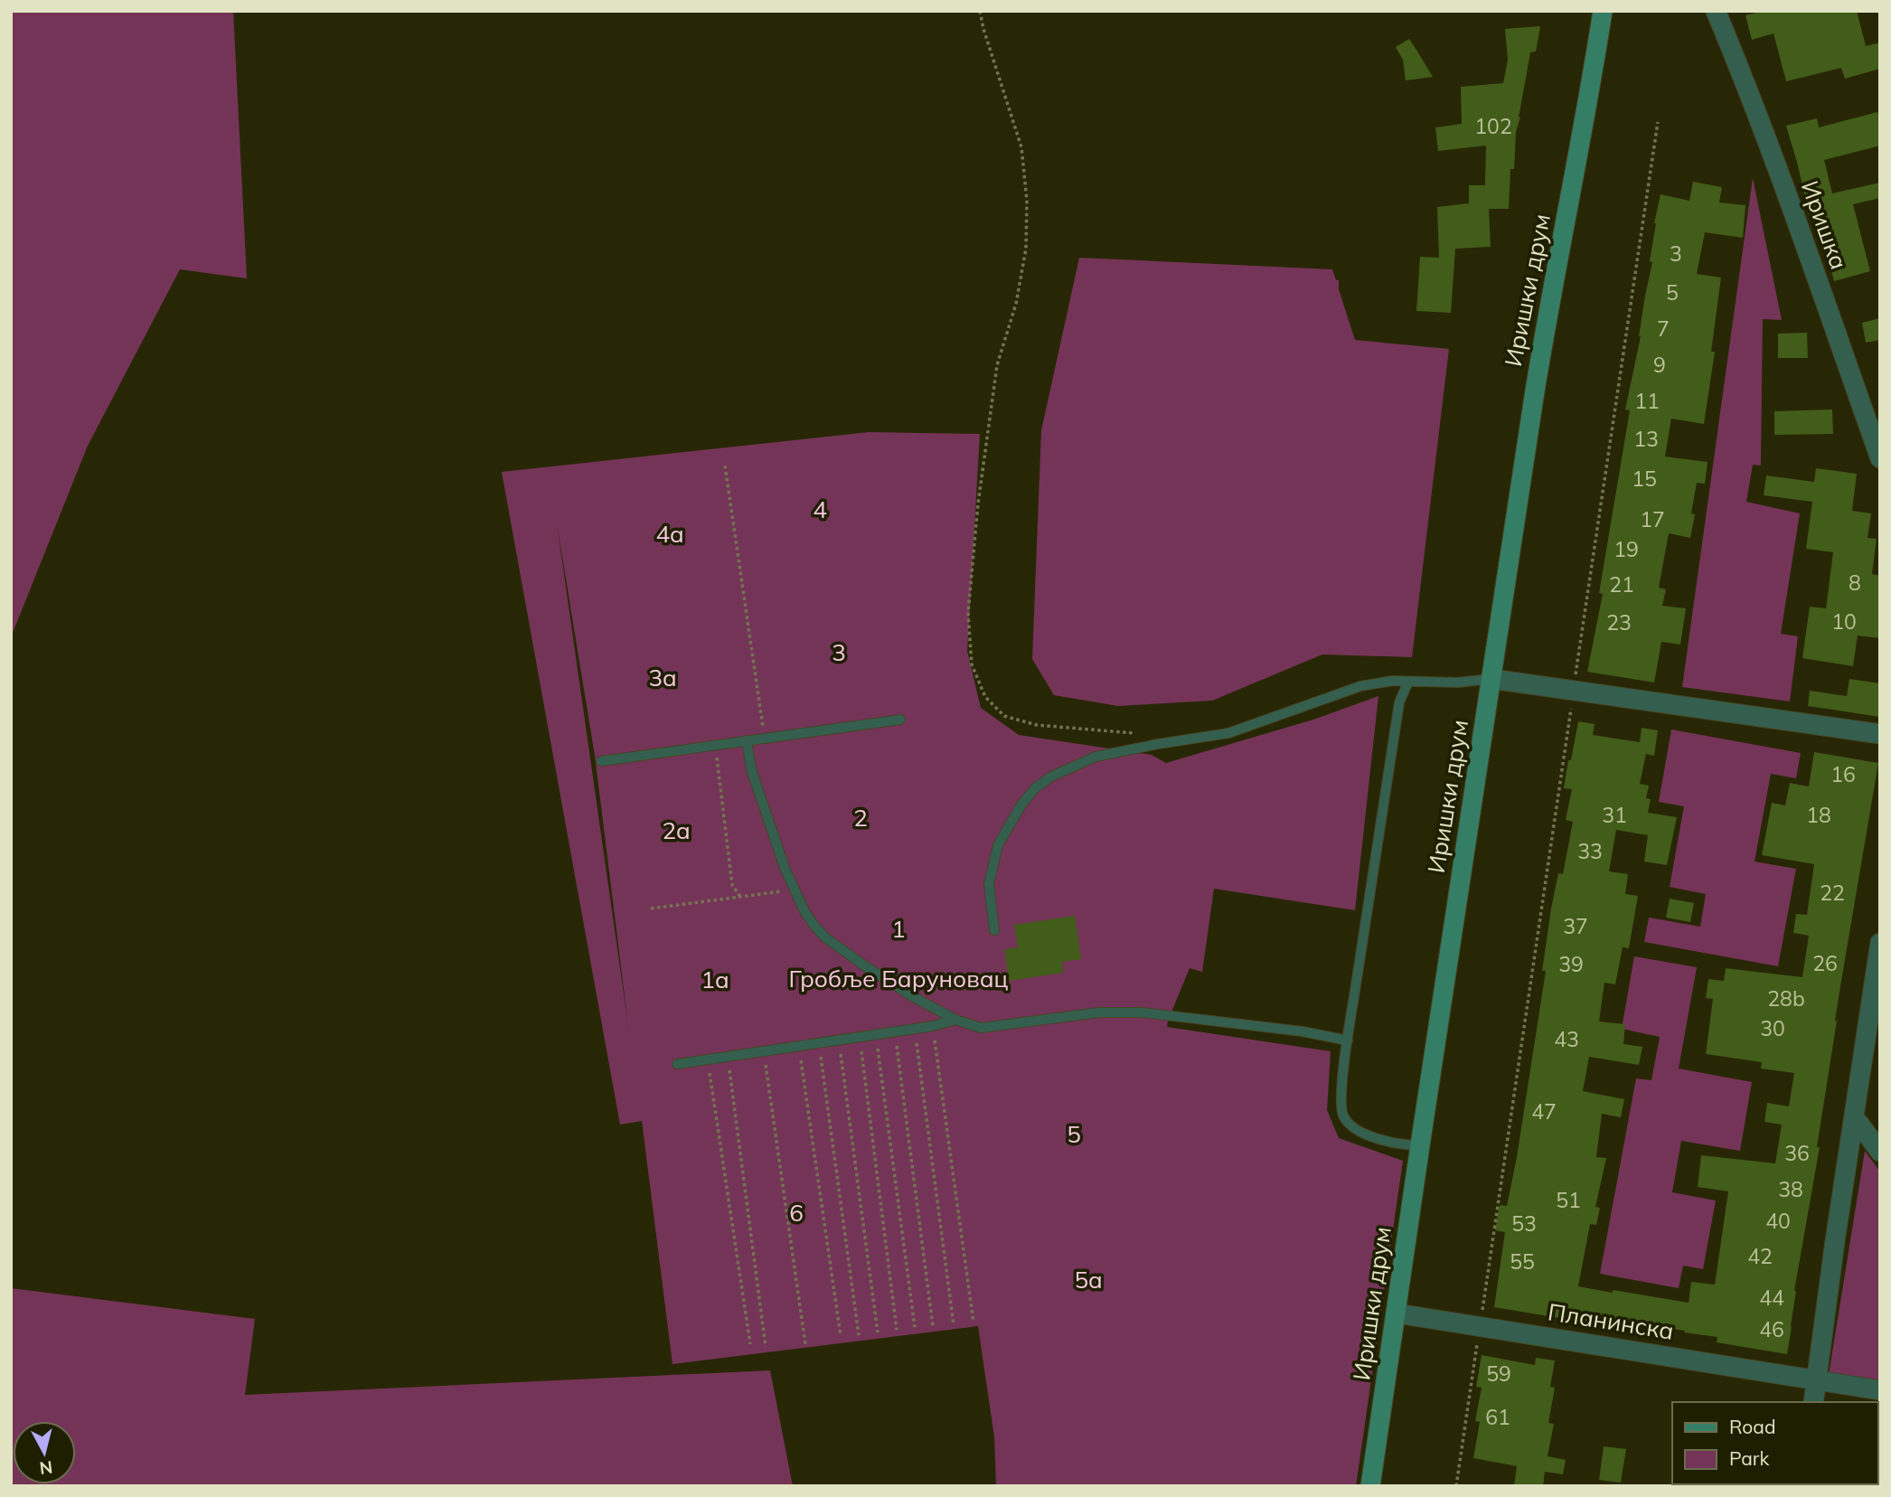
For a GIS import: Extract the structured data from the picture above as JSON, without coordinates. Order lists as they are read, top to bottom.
{
  "streets": {
    "street": ["Иришка", "Иришки друм", "Планинска"]
  },
  "crossings": [
    ["Иришки друм", "Планинска"]
  ],
  "parks": [
    "4",
    "4a",
    "3",
    "3a",
    "2",
    "2a",
    "1",
    "Гробље Баруновац",
    "1a",
    "5",
    "6",
    "5a"
  ],
  "house_numbers": [
    "102",
    "3",
    "5",
    "7",
    "9",
    "11",
    "13",
    "15",
    "17",
    "19",
    "8",
    "21",
    "10",
    "23",
    "16",
    "31",
    "18",
    "33",
    "22",
    "37",
    "26",
    "39",
    "28b",
    "30",
    "43",
    "47",
    "36",
    "38",
    "51",
    "40",
    "53",
    "42",
    "55",
    "44",
    "46",
    "59",
    "61"
  ],
  "legend": ["Road", "Park"],
  "north": "bottom"
}
